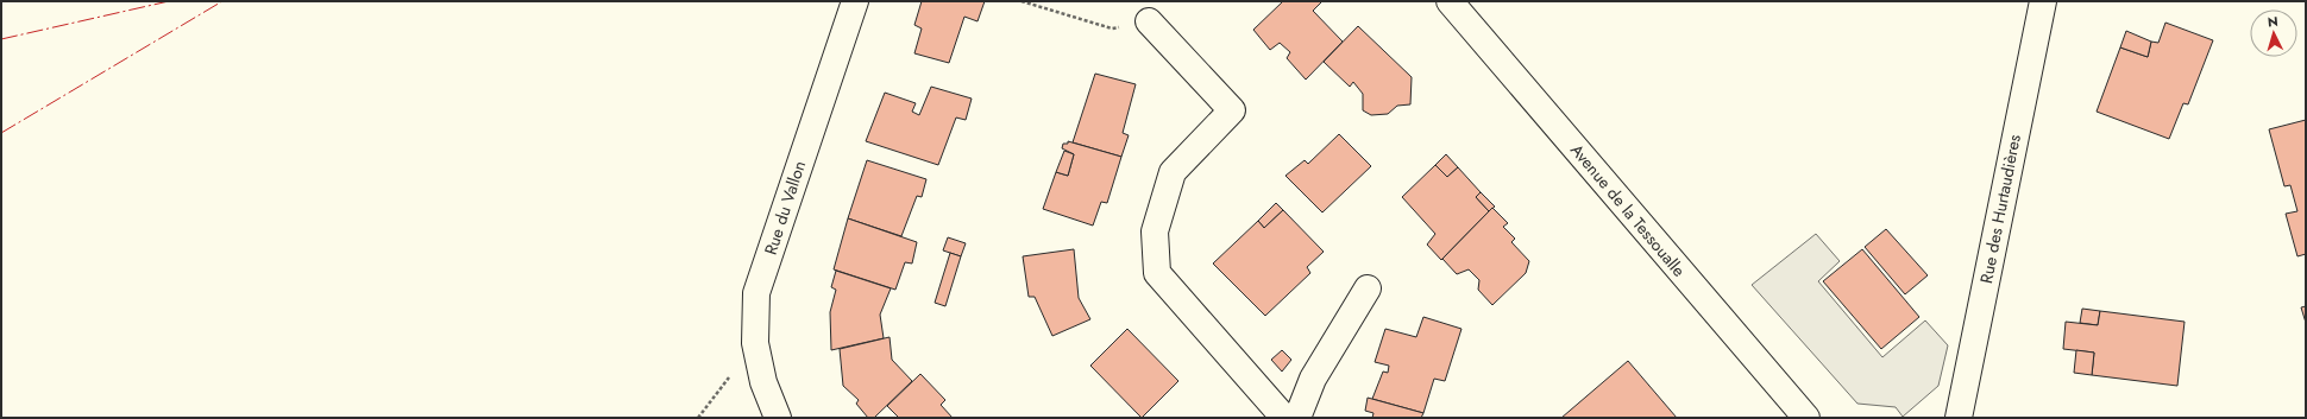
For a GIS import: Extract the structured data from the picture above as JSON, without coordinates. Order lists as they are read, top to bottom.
{
  "streets": {
    "street": ["Rue du Vallon", "Rue des Hurtaudières", "Avenue de la Tessoualle"]
  },
  "north": "top"
}
